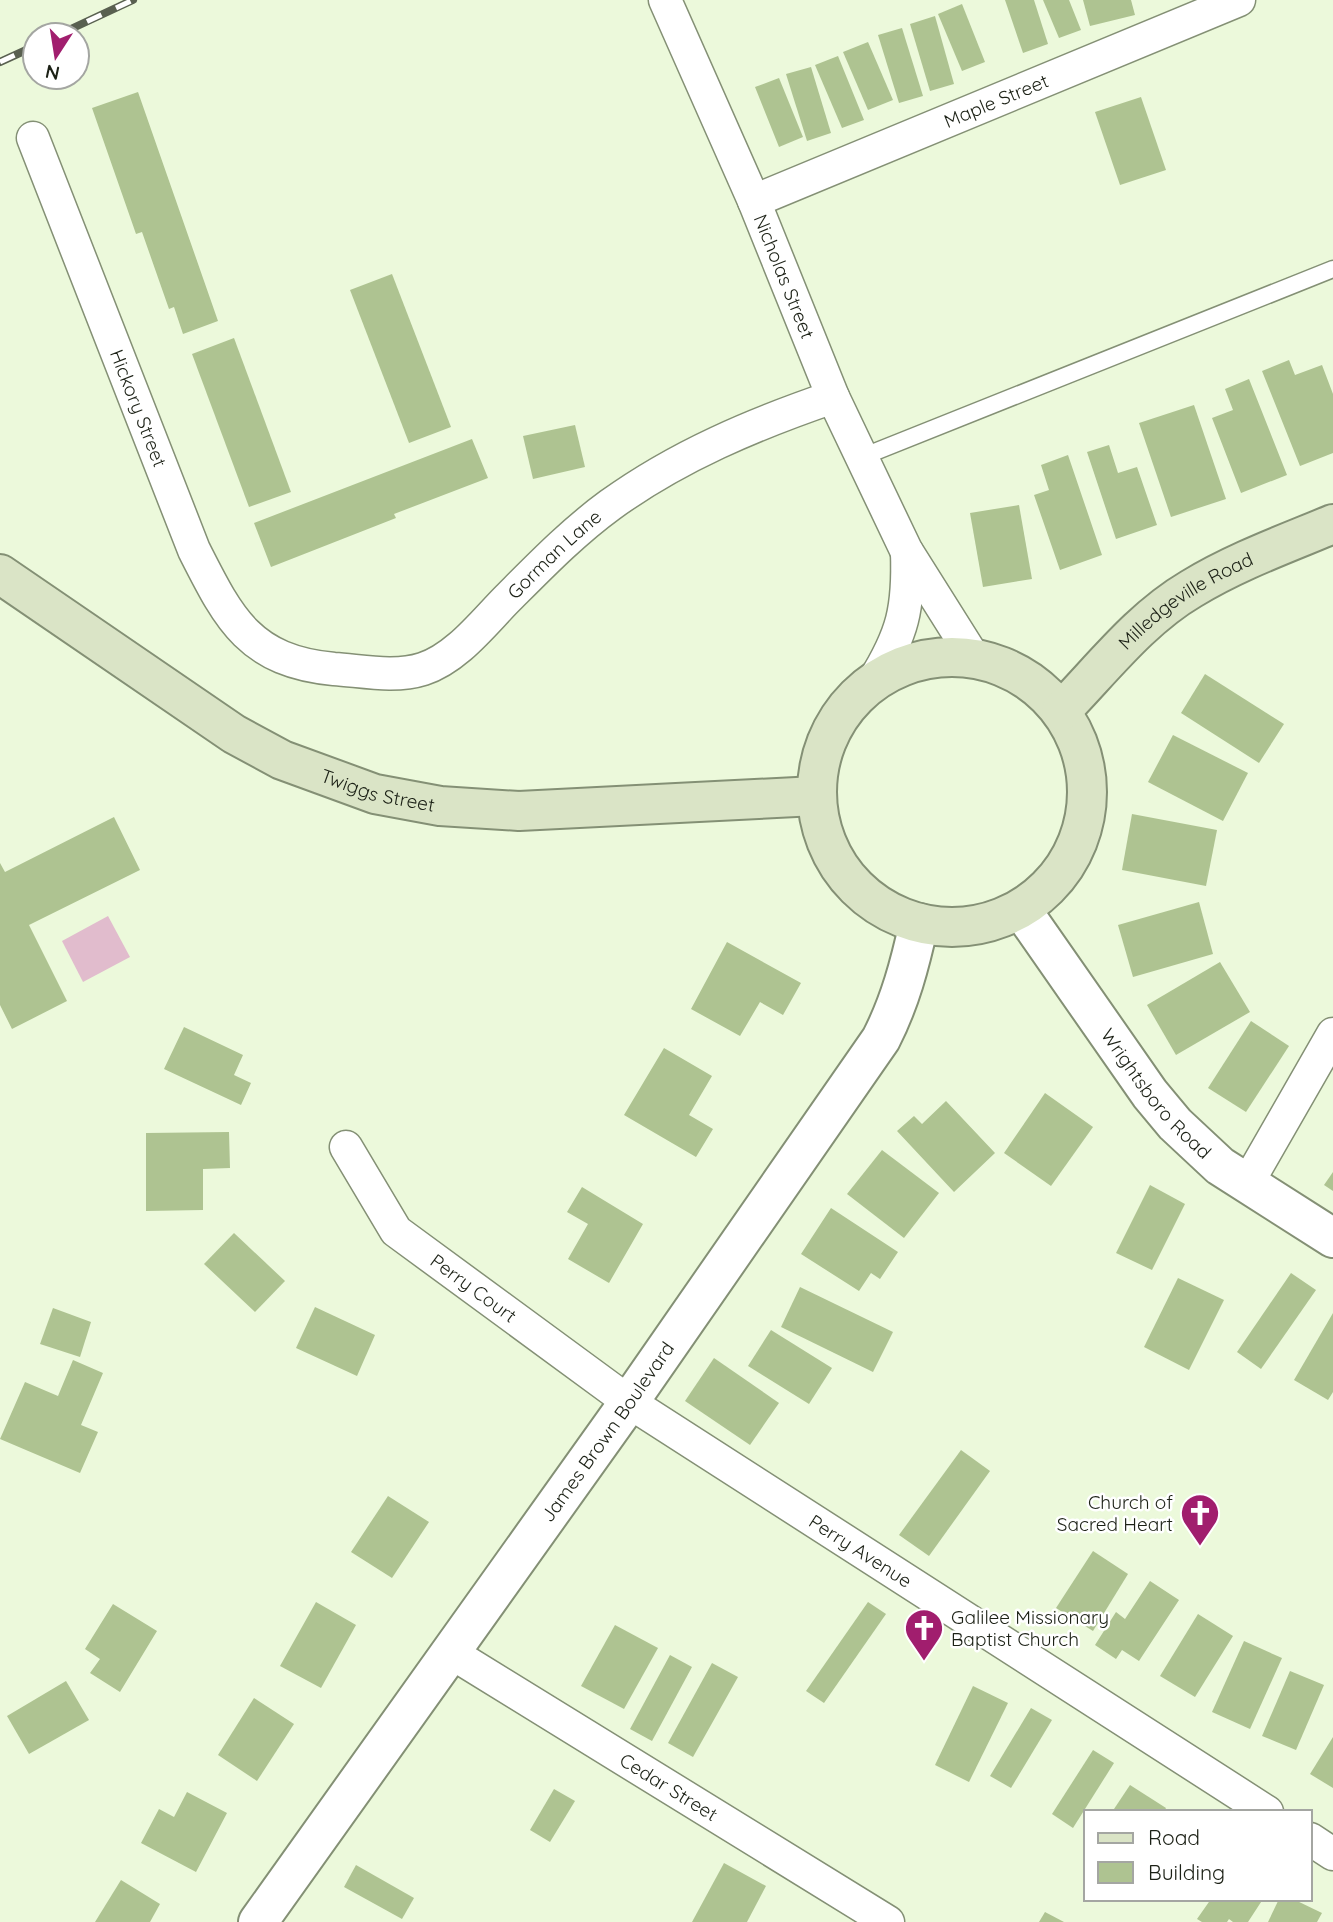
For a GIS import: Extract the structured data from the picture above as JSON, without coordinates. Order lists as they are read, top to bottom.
{
  "streets": {
    "main road": ["Milledgeville Road", "Twiggs Street"],
    "street": [
      "Maple Street",
      "Nicholas Street",
      "Hickory Street",
      "Gorman Lane",
      "Wrightsboro Road",
      "Perry Court",
      "James Brown Boulevard",
      "Perry Avenue",
      "Cedar Street"
    ]
  },
  "crossings": [
    ["Maple Street", "Nicholas Street"],
    ["Nicholas Street", "Gorman Lane"],
    ["Hickory Street", "Gorman Lane"],
    ["Perry Court", "James Brown Boulevard"],
    ["Perry Court", "Perry Avenue"],
    ["James Brown Boulevard", "Perry Avenue"],
    ["James Brown Boulevard", "Cedar Street"]
  ],
  "places": {
    "church": ["Church of Sacred Heart", "Galilee Missionary Baptist Church"]
  },
  "legend": ["Road", "Building"],
  "north": "bottom"
}
